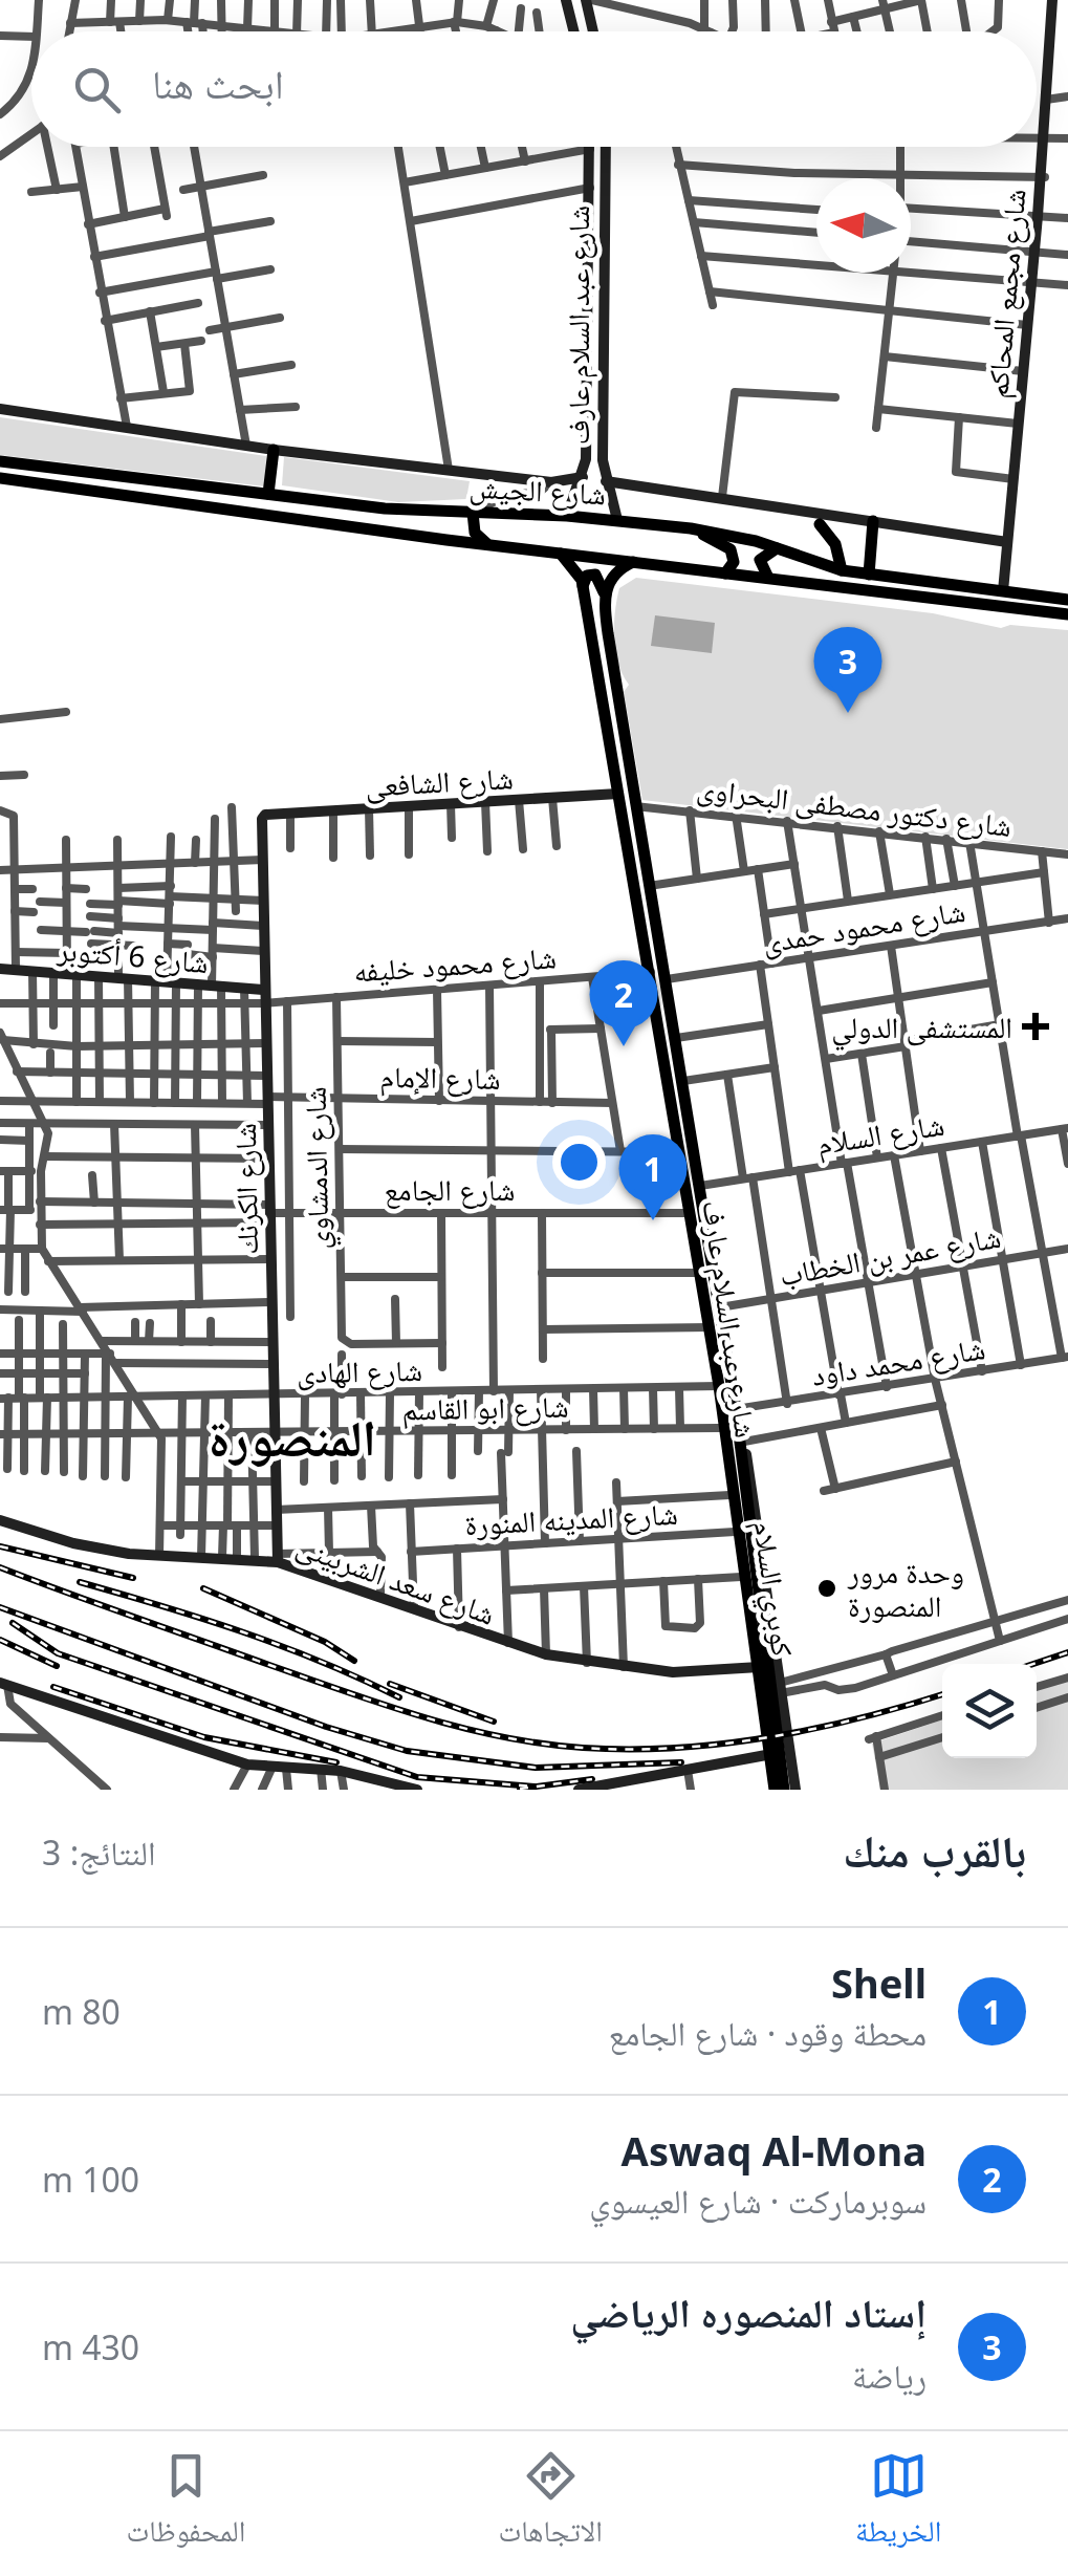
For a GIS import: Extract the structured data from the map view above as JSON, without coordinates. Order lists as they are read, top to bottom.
{
  "streets": {
    "main road": ["شارع عبد السلام عارف", "شارع الجيش", "كوبري السلام"],
    "street": [
      "شارع مجمع المحاكم",
      "شارع الشافعى",
      "شارع دكتور مصطفى البحراوى",
      "شارع محمود حمدى",
      "شارع 6 أكتوبر",
      "شارع محمود خليفه",
      "شارع الإمام",
      "شارع السلام",
      "شارع الدمشاوي",
      "شارع الكرنك",
      "شارع الجامع",
      "شارع عمر بن الخطاب",
      "شارع محمد داود",
      "شارع الهادى",
      "شارع ابو القاسم",
      "شارع المدينه المنورة",
      "شارع سعد الشربينى"
    ]
  },
  "crossings": [
    ["شارع مجمع المحاكم", "شارع الجيش"],
    ["شارع عبد السلام عارف", "شارع الجيش"],
    ["شارع عبد السلام عارف", "شارع الشافعى"],
    ["شارع عبد السلام عارف", "شارع دكتور مصطفى البحراوى"],
    ["شارع عبد السلام عارف", "شارع محمود حمدى"],
    ["شارع عبد السلام عارف", "شارع محمود خليفه"],
    ["شارع عبد السلام عارف", "شارع السلام"],
    ["شارع عبد السلام عارف", "شارع الجامع"],
    ["شارع عبد السلام عارف", "شارع عمر بن الخطاب"],
    ["شارع عبد السلام عارف", "شارع محمد داود"],
    ["شارع عبد السلام عارف", "شارع الهادى"],
    ["شارع عبد السلام عارف", "شارع ابو القاسم"],
    ["شارع عبد السلام عارف", "شارع المدينه المنورة"],
    ["شارع عبد السلام عارف", "شارع سعد الشربينى"],
    ["شارع عبد السلام عارف", "كوبري السلام"],
    ["شارع الشافعى", "شارع الكرنك"],
    ["شارع 6 أكتوبر", "شارع الكرنك"],
    ["شارع محمود خليفه", "شارع الدمشاوي"],
    ["شارع محمود خليفه", "شارع الكرنك"],
    ["شارع الإمام", "شارع الدمشاوي"],
    ["شارع الإمام", "شارع الكرنك"],
    ["شارع الدمشاوي", "شارع الجامع"],
    ["شارع الكرنك", "شارع الجامع"],
    ["شارع الكرنك", "شارع الهادى"],
    ["شارع الكرنك", "شارع ابو القاسم"],
    ["شارع الكرنك", "شارع سعد الشربينى"],
    ["شارع محمد داود", "كوبري السلام"],
    ["شارع الهادى", "كوبري السلام"]
  ],
  "districts": ["المنصورة"],
  "places": {
    "health": ["المستشفى الدولي"],
    "other": ["وحدة مرور المنصورة"]
  },
  "north": "left",
  "page": {
    "search": "ابحث هنا",
    "pins": ["3", "2", "1"],
    "heading": ["بالقرب منك", "النتائج: 3"],
    "list": [
      {
        "mark": "1",
        "name": "Shell",
        "note": "محطة وقود · شارع الجامع",
        "value": "80 m"
      },
      {
        "mark": "2",
        "name": "Aswaq Al-Mona",
        "note": "سوبرماركت · شارع العيسوي",
        "value": "100 m"
      },
      {
        "mark": "3",
        "name": "إستاد المنصوره الرياضي",
        "note": "رياضة",
        "value": "430 m"
      }
    ],
    "nav": ["الخريطة", "الاتجاهات", "المحفوظات"]
  }
}
